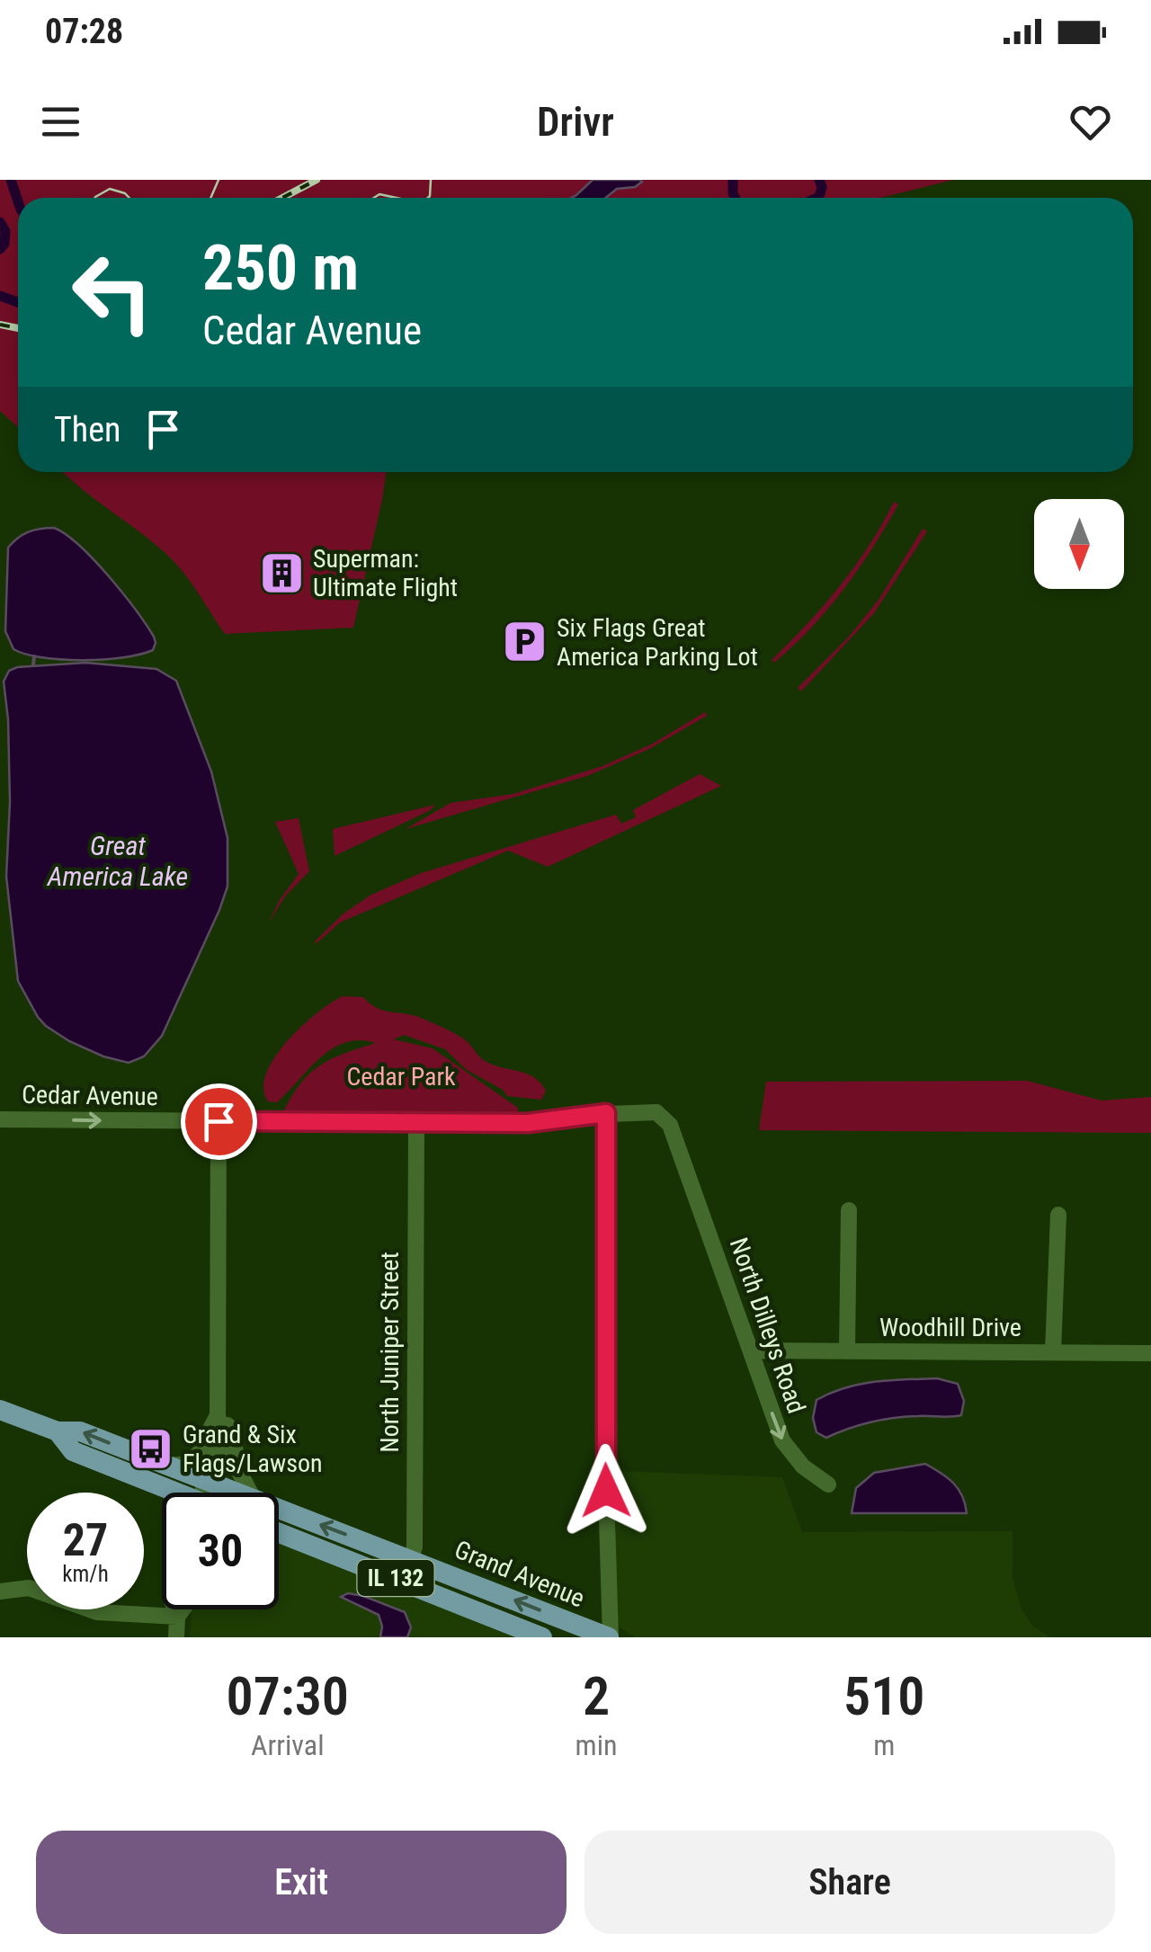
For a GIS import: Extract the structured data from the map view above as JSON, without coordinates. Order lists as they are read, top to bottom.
{
  "streets": {
    "main road": ["Grand Avenue", "IL 132"],
    "street": [
      "Cedar Avenue",
      "North Dilleys Road",
      "Woodhill Drive",
      "North Juniper Street"
    ]
  },
  "crossings": [
    ["Cedar Avenue", "North Dilleys Road"],
    ["Cedar Avenue", "North Juniper Street"],
    ["North Dilleys Road", "Woodhill Drive"],
    ["North Juniper Street", "Grand Avenue"]
  ],
  "one_way": ["North Dilleys Road"],
  "water": ["Great America Lake"],
  "parks": ["Cedar Park"],
  "places": {
    "building": ["Superman: Ultimate Flight"],
    "parking": ["Six Flags Great America Parking Lot"],
    "bus stop": ["Grand & Six Flags/Lawson"]
  },
  "north": "bottom",
  "page": {
    "status": "07:28",
    "header": "Drivr",
    "turn": ["250 m", "Cedar Avenue"],
    "then": "Then",
    "speed": "27 km/h",
    "limit": "30",
    "eta": [
      "07:30",
      "Arrival",
      "2",
      "min",
      "510",
      "m"
    ],
    "buttons": ["Exit", "Share"]
  }
}
